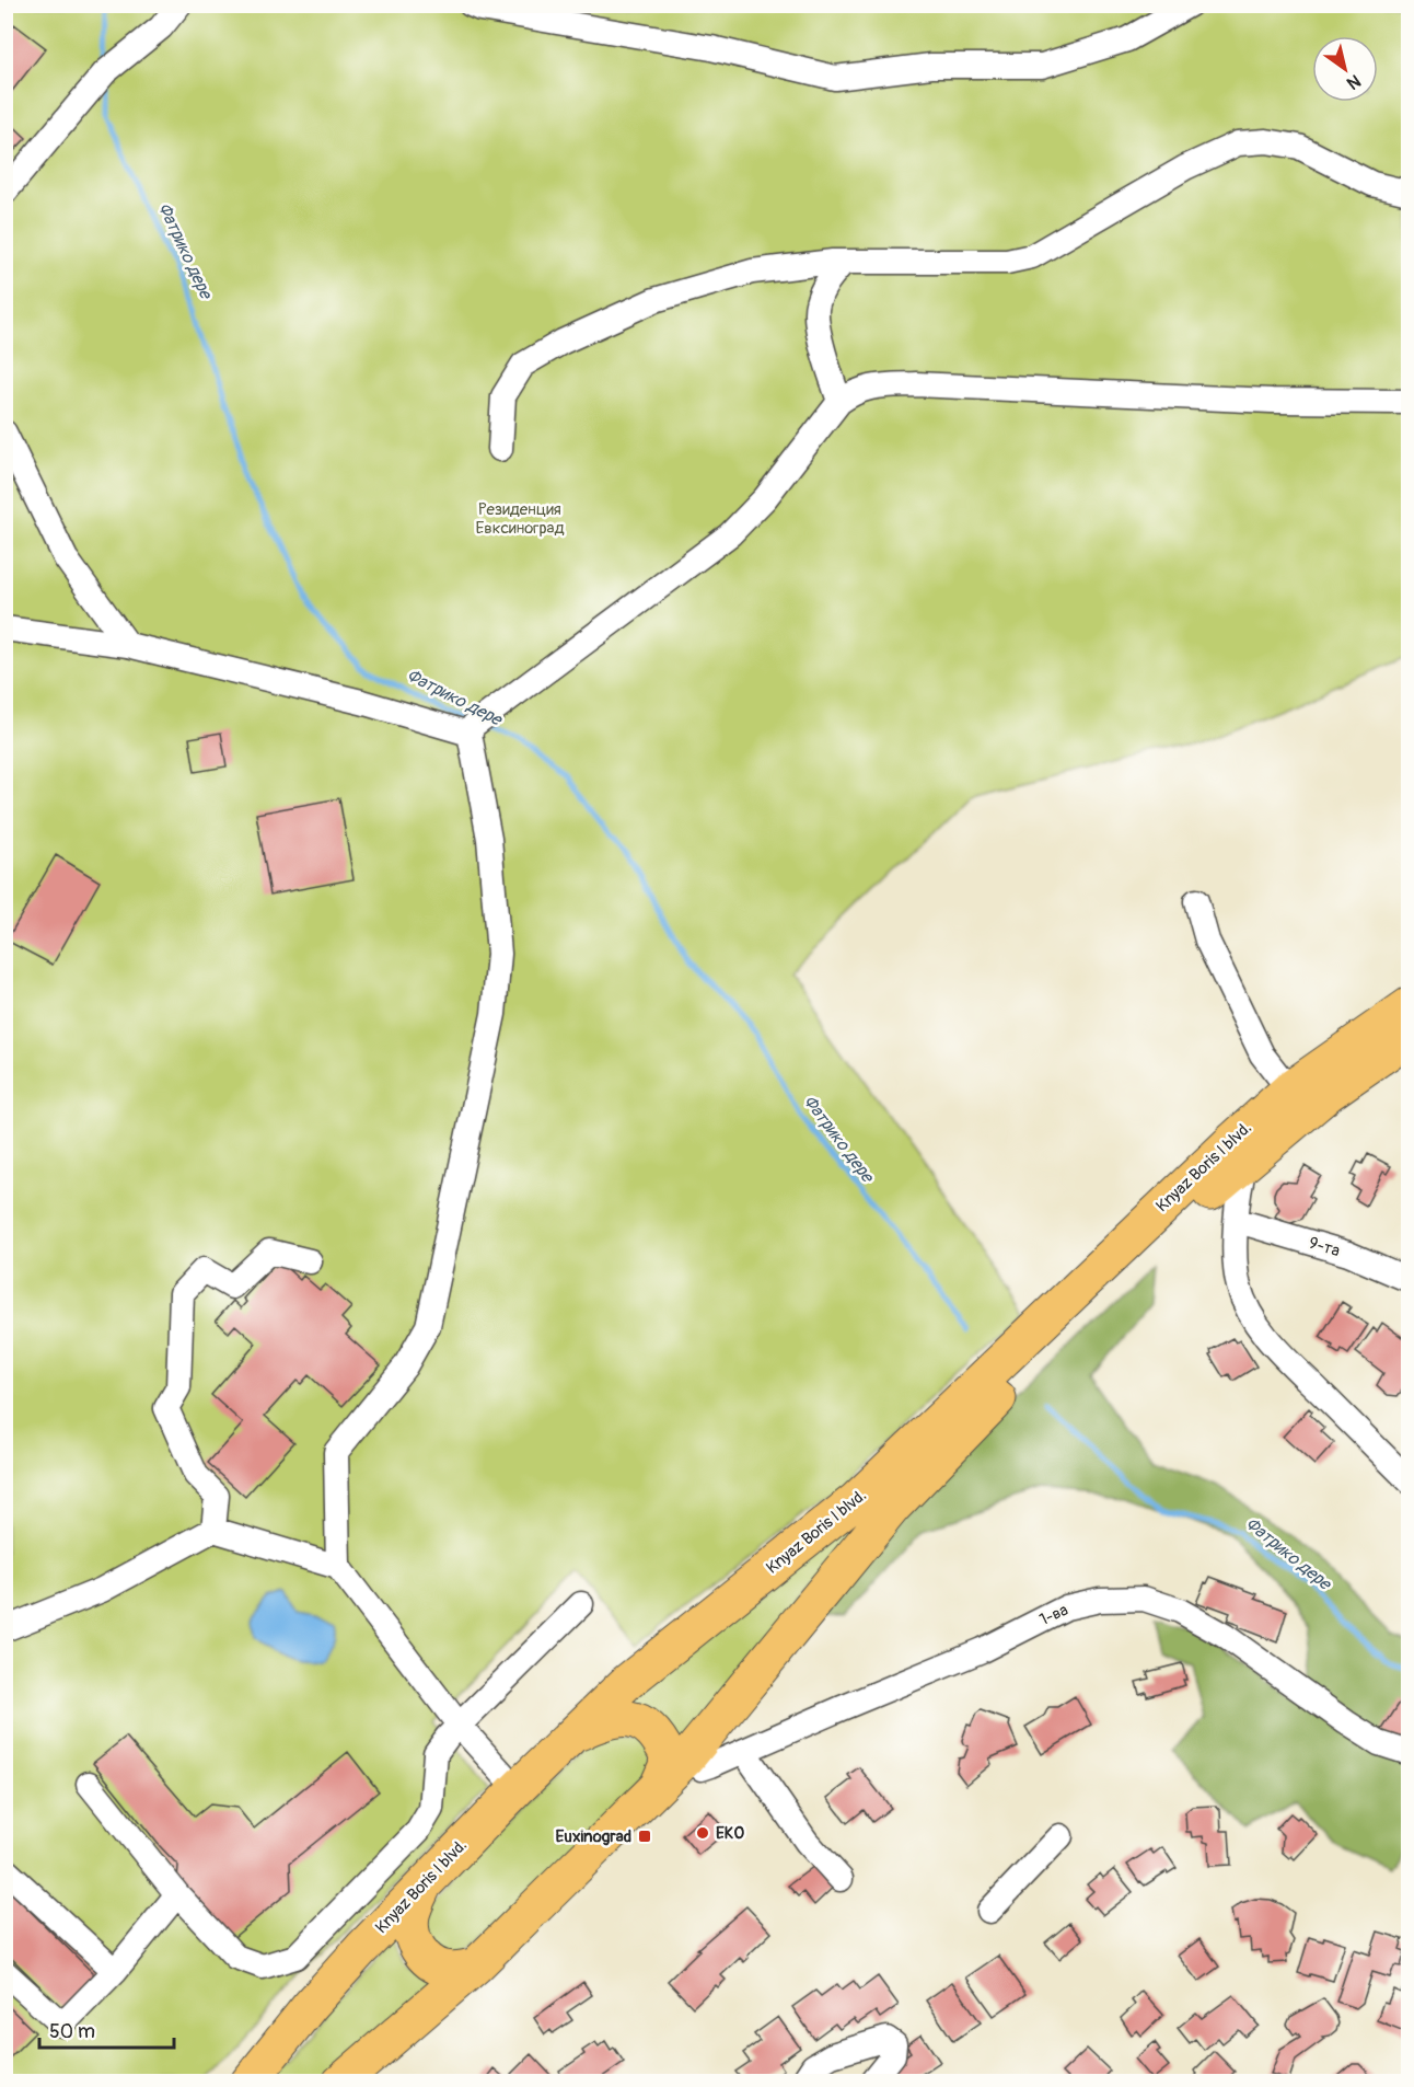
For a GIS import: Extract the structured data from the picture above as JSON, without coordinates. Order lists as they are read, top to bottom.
{
  "streets": {
    "highway": ["Knyaz Boris I blvd."],
    "street": ["9-та", "1-ва"]
  },
  "crossings": [
    ["Knyaz Boris I blvd.", "1-ва"]
  ],
  "water": ["Фатрико дере"],
  "parks": ["Резиденция Евксиноград"],
  "places": {
    "other": ["ЕКО"],
    "transit": ["Euxinograd"]
  },
  "scale_bar": "50 m",
  "north": "bottom right"
}
